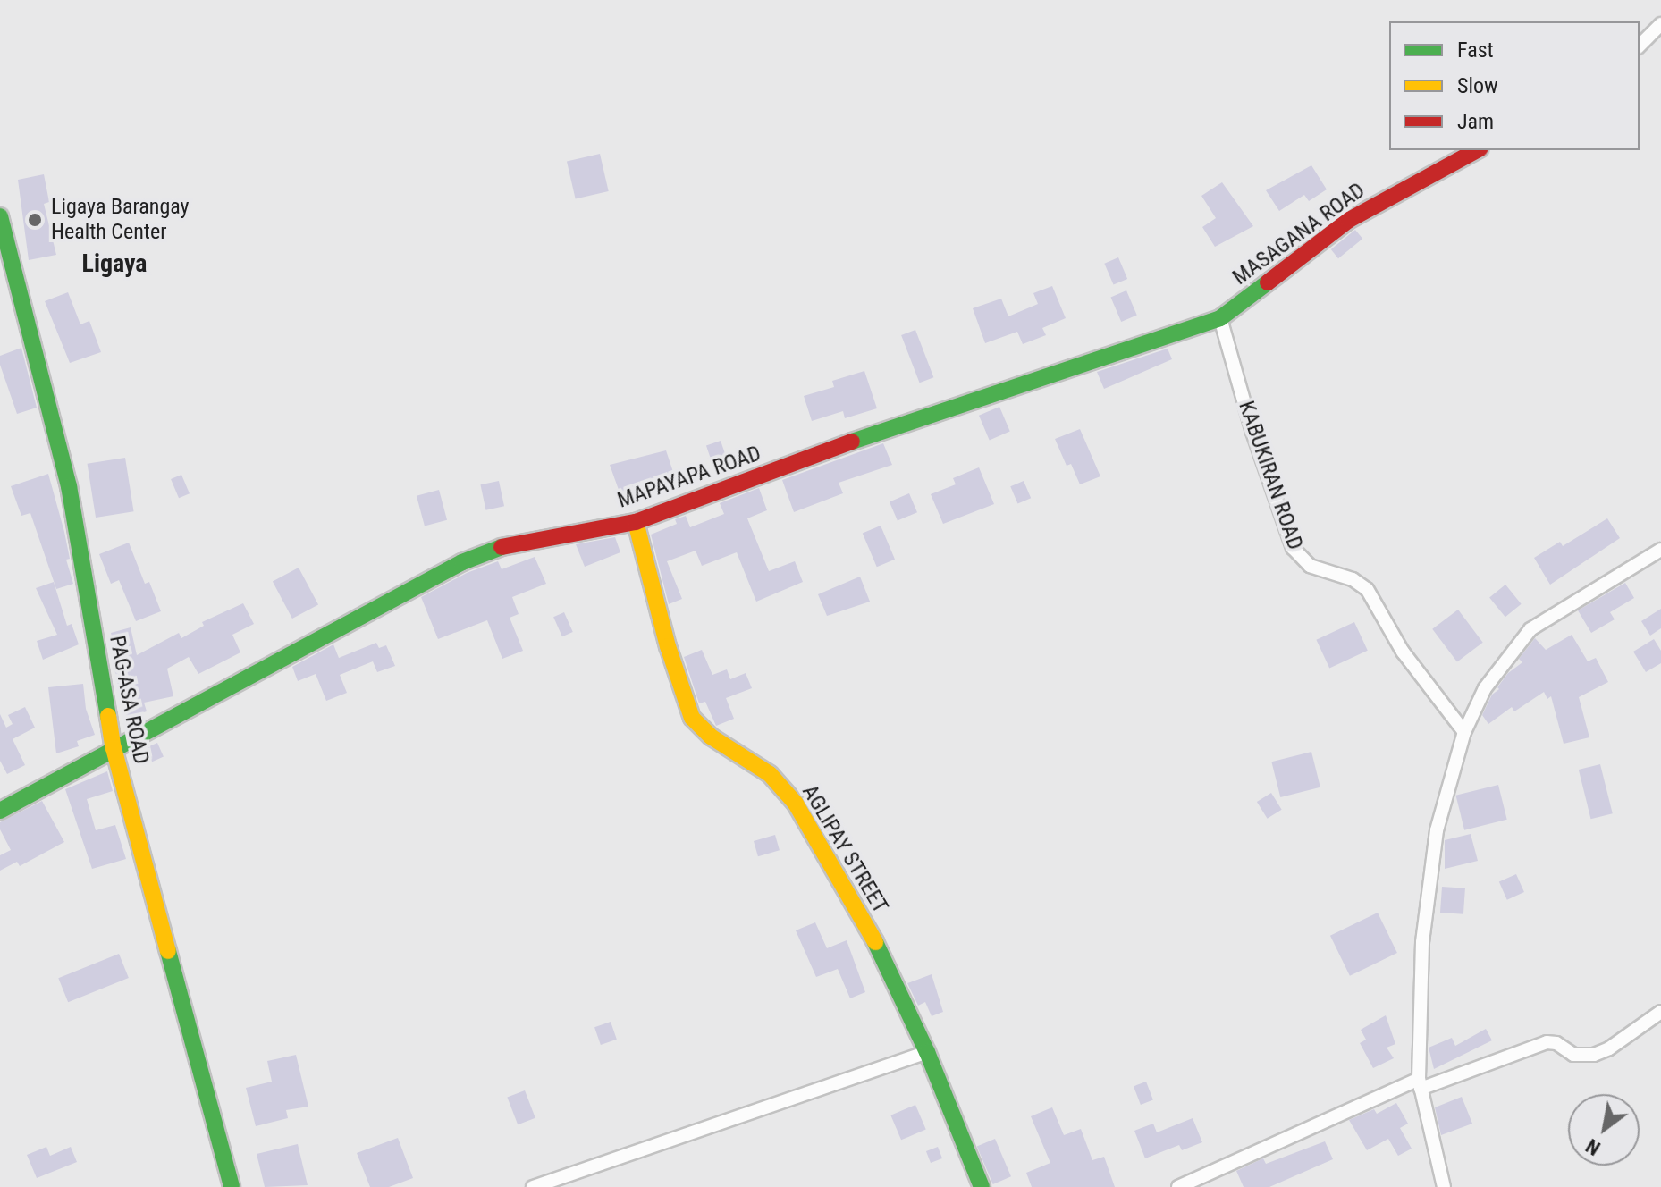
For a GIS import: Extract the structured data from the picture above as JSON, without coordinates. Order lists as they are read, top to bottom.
{
  "streets": {
    "street": [
      "MASAGANA ROAD",
      "KABUKIRAN ROAD",
      "MAPAYAPA ROAD",
      "PAG-ASA ROAD",
      "AGLIPAY STREET"
    ]
  },
  "crossings": [
    ["MASAGANA ROAD", "KABUKIRAN ROAD"],
    ["MASAGANA ROAD", "MAPAYAPA ROAD"],
    ["KABUKIRAN ROAD", "MAPAYAPA ROAD"],
    ["MAPAYAPA ROAD", "PAG-ASA ROAD"],
    ["MAPAYAPA ROAD", "AGLIPAY STREET"]
  ],
  "districts": ["Ligaya"],
  "places": ["Ligaya Barangay Health Center"],
  "legend": ["Fast", "Slow", "Jam"],
  "north": "bottom left"
}
